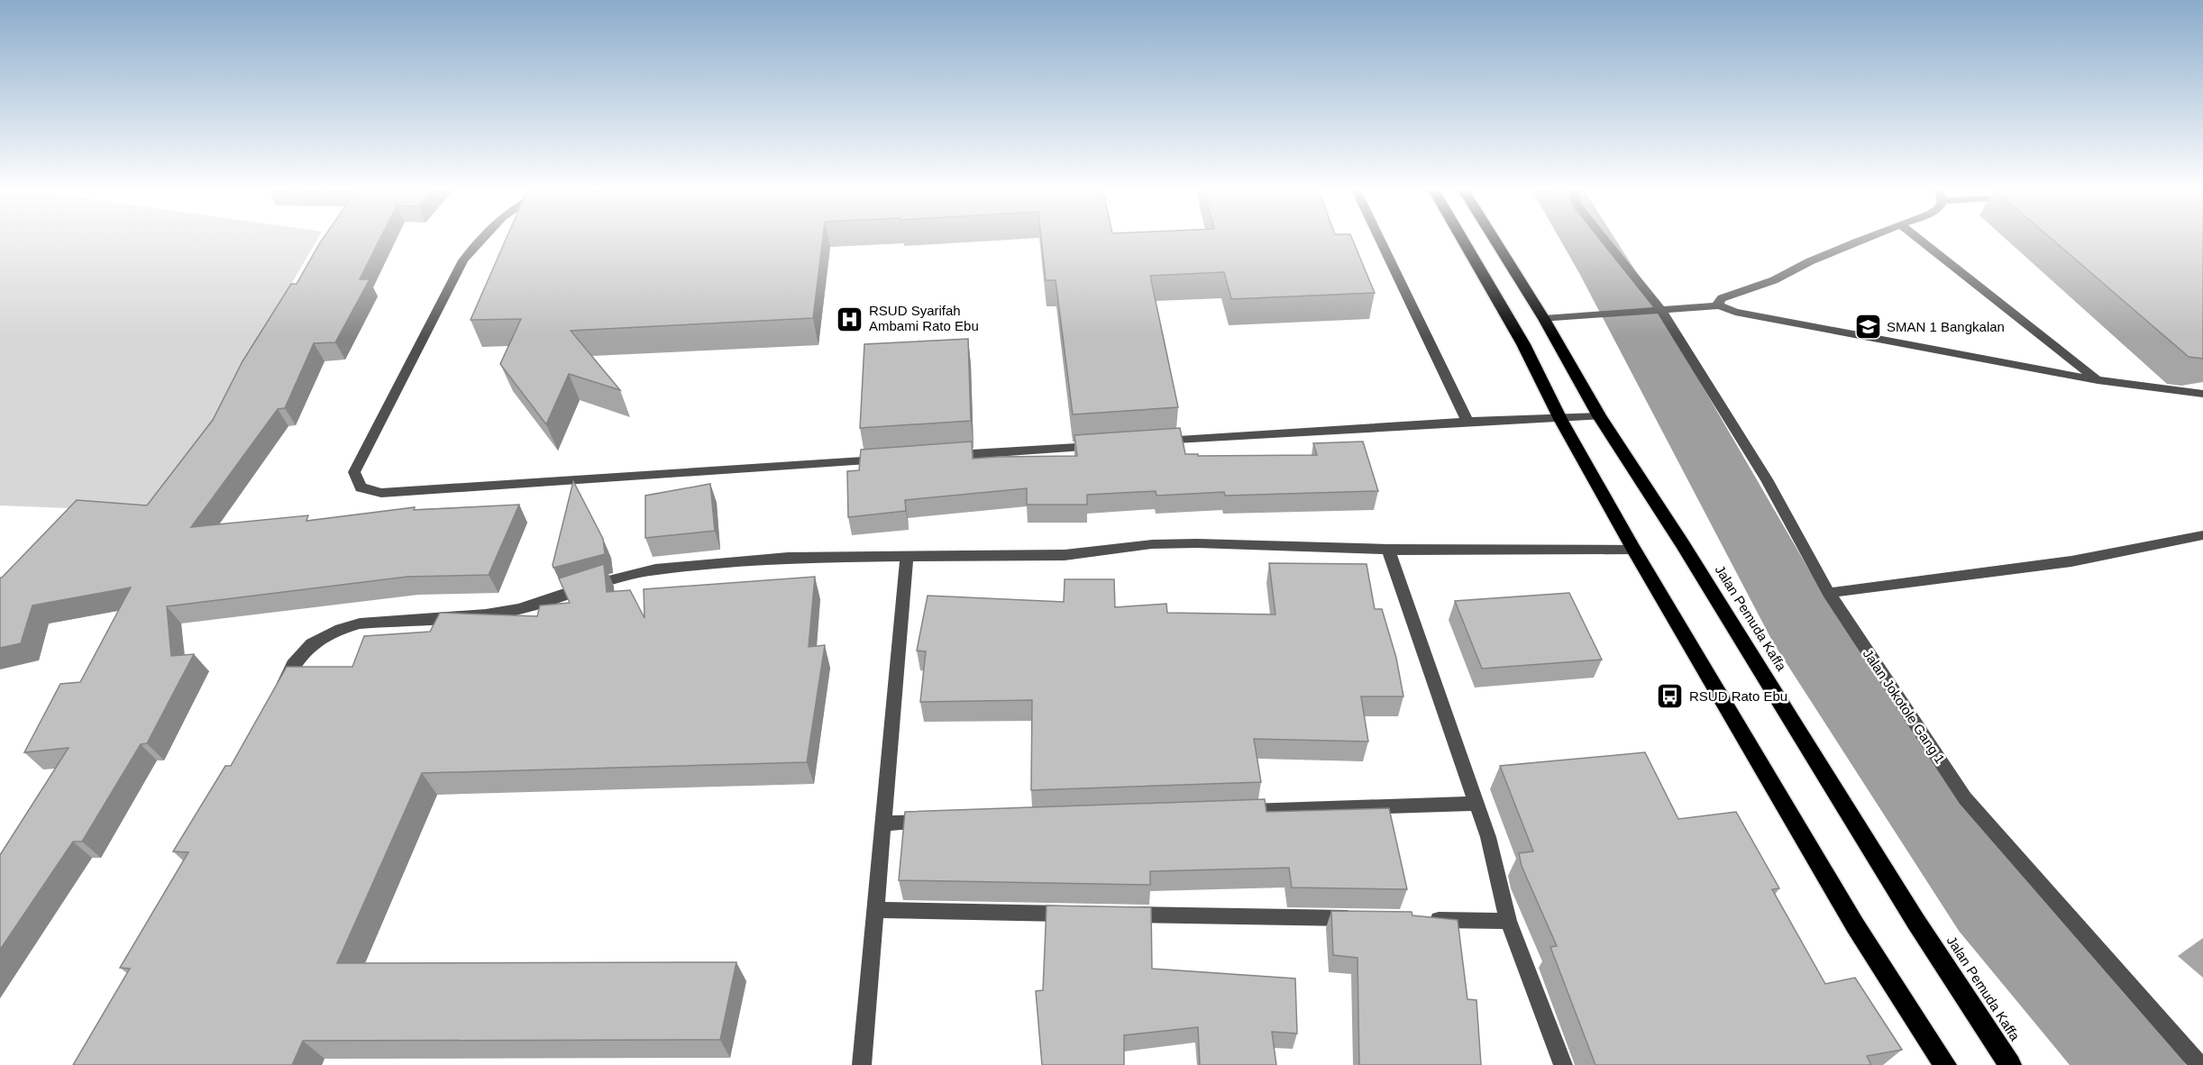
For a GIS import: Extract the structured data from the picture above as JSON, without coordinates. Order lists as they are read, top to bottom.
{
  "streets": {
    "highway": ["Jalan Pemuda Kaffa"],
    "street": ["Jalan Jokotole Gang 1"]
  },
  "places": {
    "hospital": ["RSUD Syarifah Ambami Rato Ebu"],
    "school or university": ["SMAN 1 Bangkalan"],
    "bus stop": ["RSUD Rato Ebu"]
  }
}
